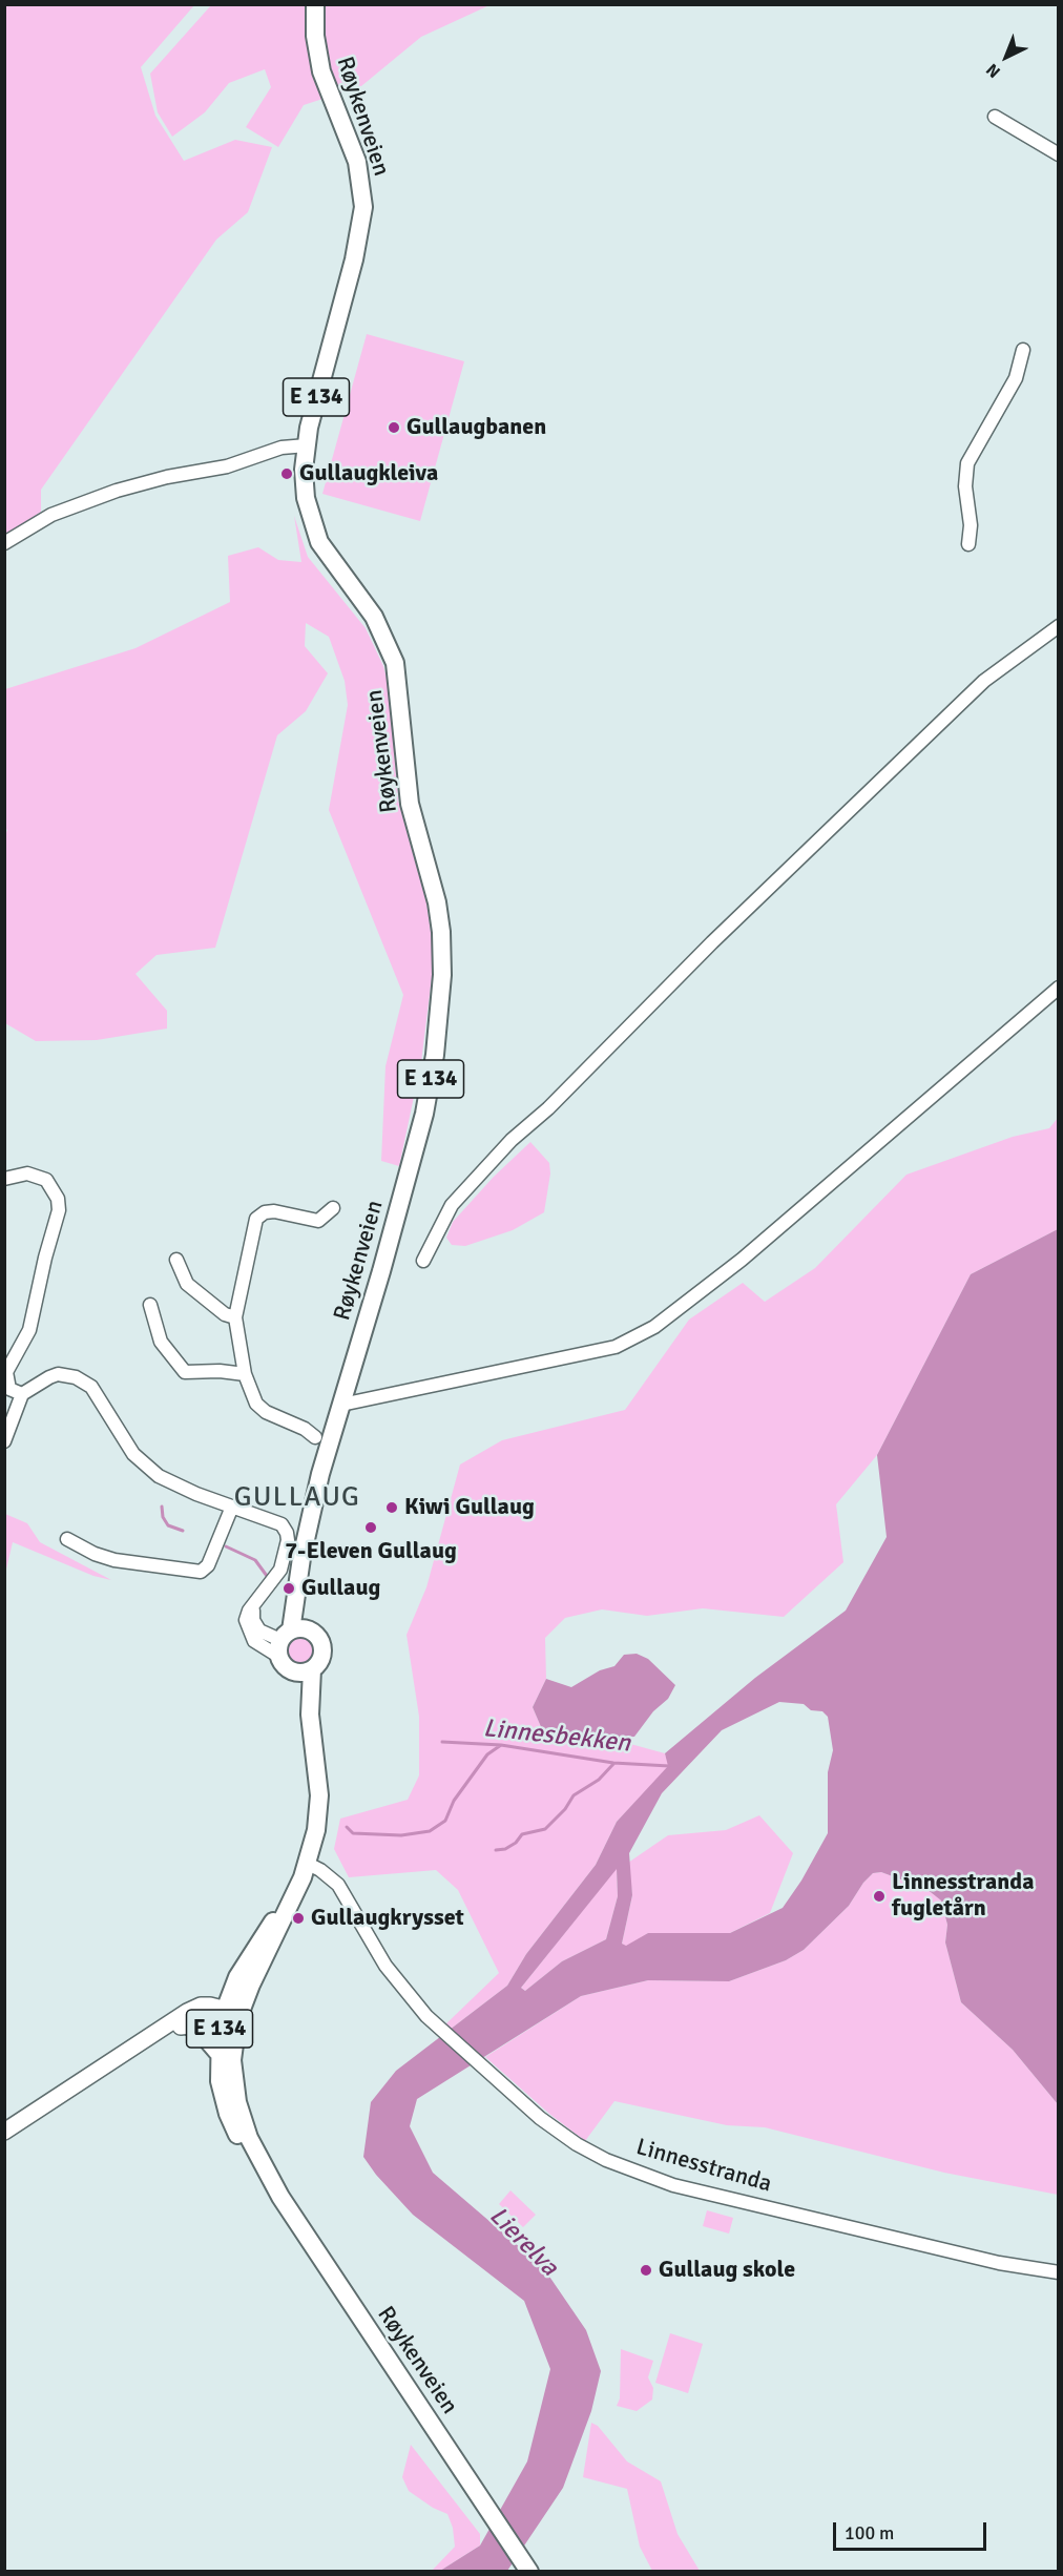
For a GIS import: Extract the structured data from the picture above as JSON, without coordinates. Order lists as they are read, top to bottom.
{
  "streets": {
    "highway": ["Røykenveien", "E 134"],
    "street": ["Linnesstranda"]
  },
  "crossings": [
    ["Røykenveien", "E 134"],
    ["Røykenveien", "Linnesstranda"]
  ],
  "districts": ["GULLAUG"],
  "water": ["Linnesbekken", "Lierelva"],
  "places": [
    "Gullaugbanen",
    "Gullaugkleiva",
    "Kiwi Gullaug",
    "7-Eleven Gullaug",
    "Gullaug",
    "Linnesstranda fugletårn",
    "Gullaugkrysset",
    "Gullaug skole"
  ],
  "scale_bar": "100 m",
  "north": "bottom left"
}
